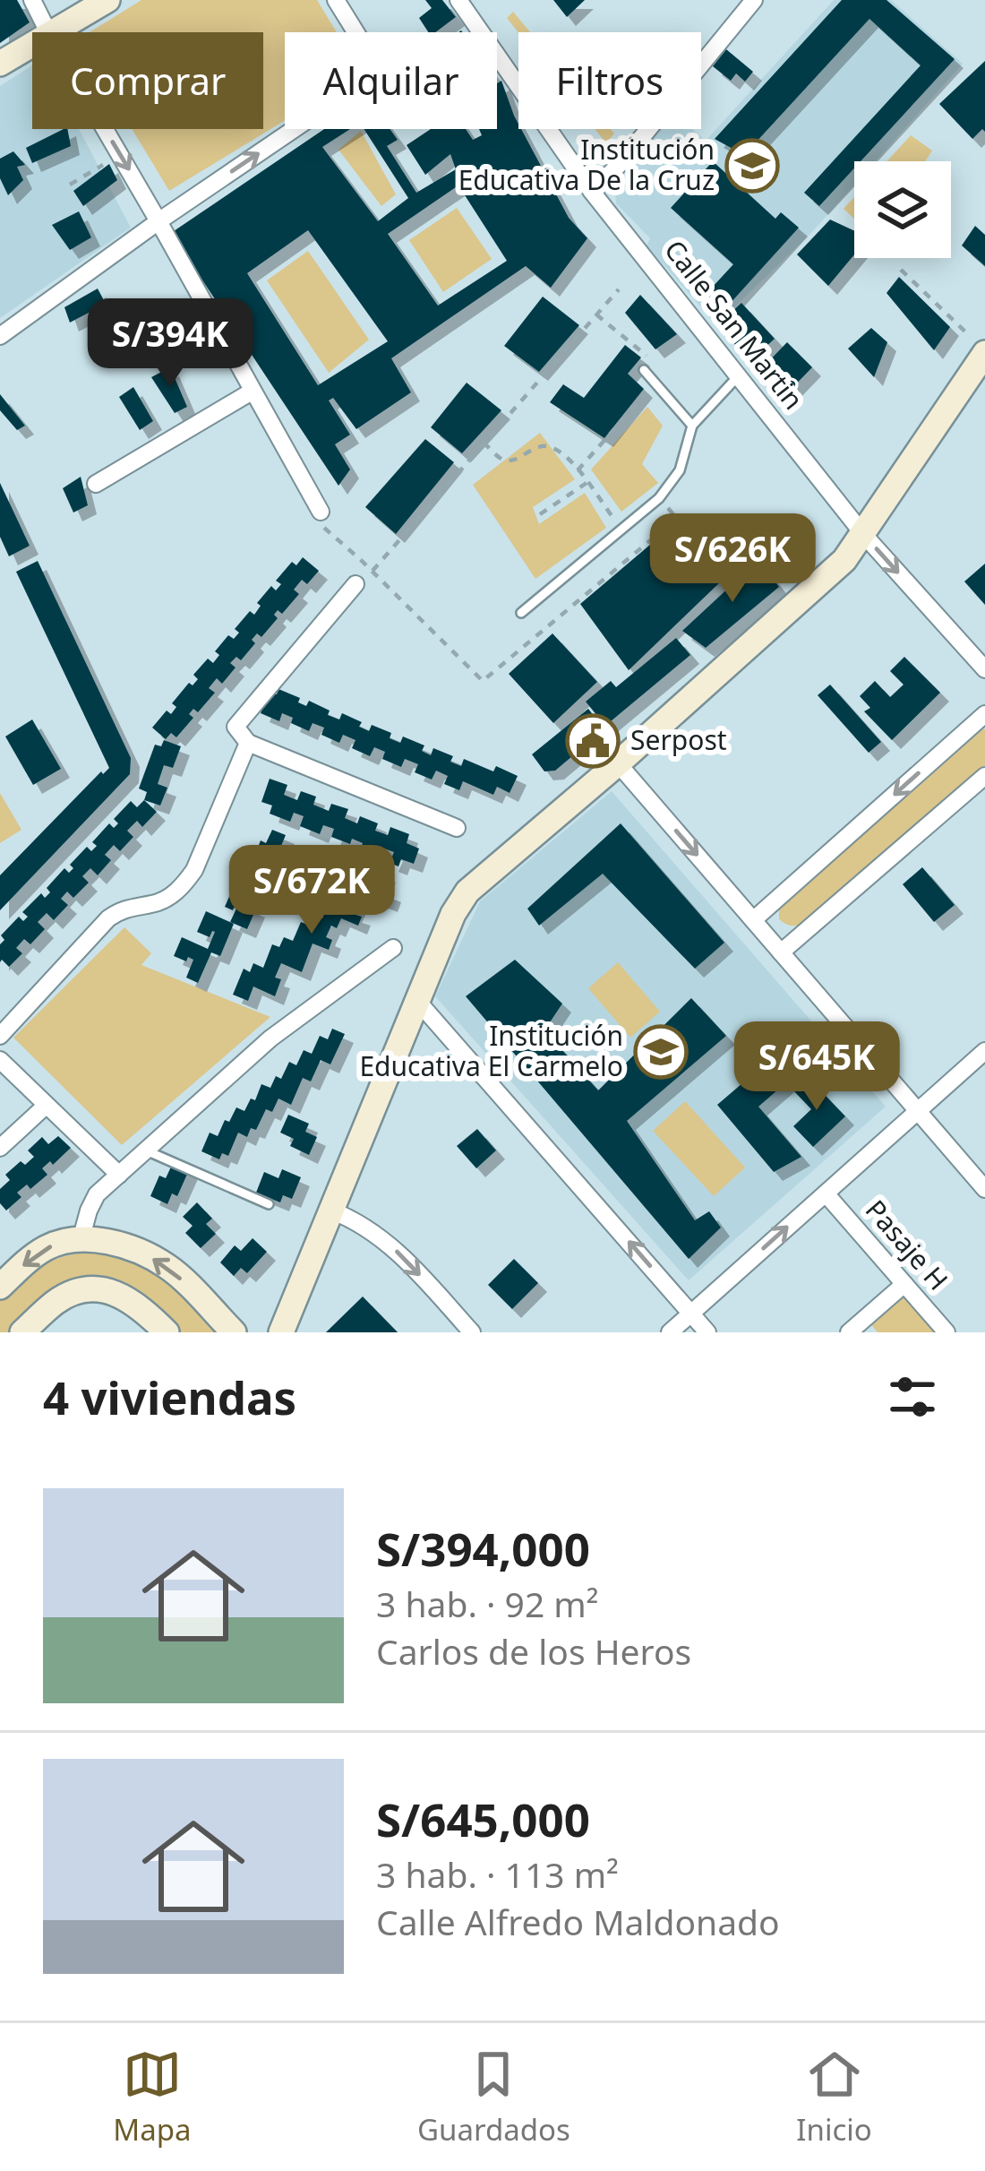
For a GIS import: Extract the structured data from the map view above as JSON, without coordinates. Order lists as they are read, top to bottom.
{
  "streets": {
    "street": ["Calle San Martin", "Pasaje H"]
  },
  "places": {
    "school or university": ["Institución Educativa De la Cruz", "Institución Educativa El Carmelo"],
    "public building": ["Serpost"]
  },
  "page": {
    "chip": ["Comprar", "Alquilar", "Filtros"],
    "price": [
      "S/394K",
      "S/626K",
      "S/672K",
      "S/645K"
    ],
    "heading": "4 viviendas",
    "list": [
      {
        "name": "S/394,000",
        "note": "3 hab. · 92 m² · Carlos de los Heros"
      },
      {
        "name": "S/645,000",
        "note": "3 hab. · 113 m² · Calle Alfredo Maldonado"
      }
    ],
    "tabs": ["Mapa", "Guardados", "Inicio"]
  }
}
